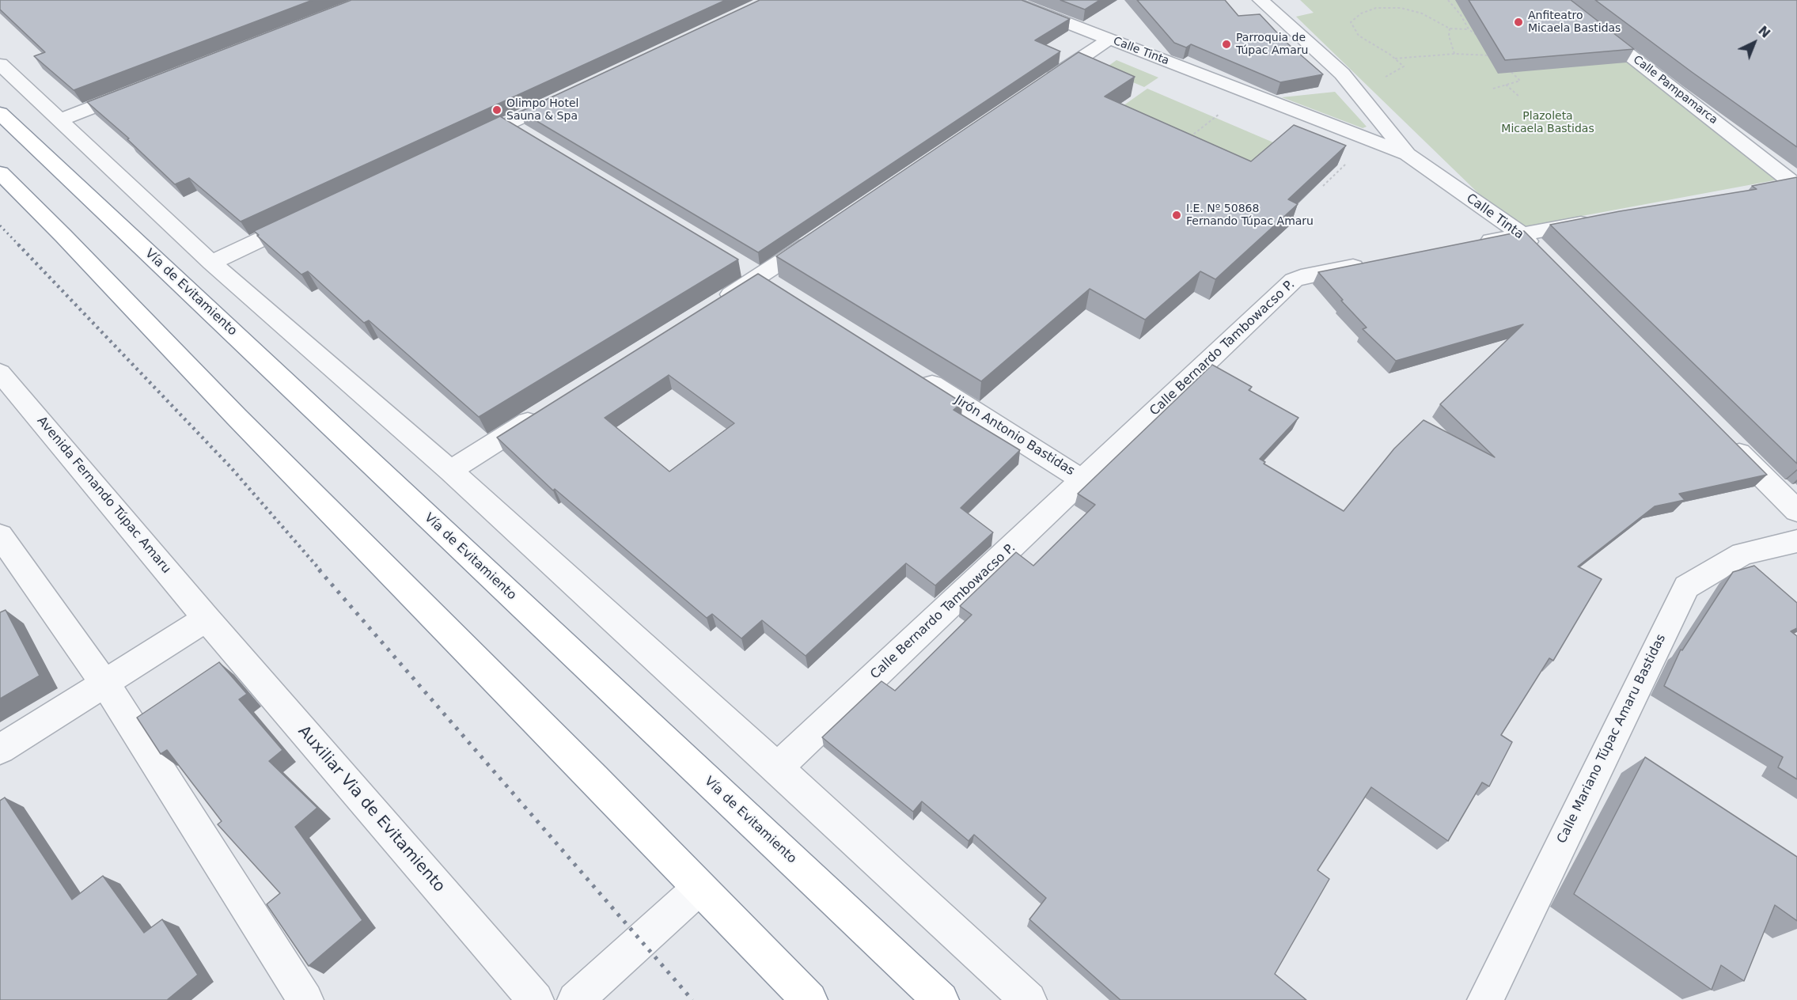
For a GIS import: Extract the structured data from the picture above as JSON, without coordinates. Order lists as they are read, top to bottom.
{
  "streets": {
    "highway": ["Vía de Evitamiento"],
    "street": [
      "Calle Tinta",
      "Calle Pampamarca",
      "Calle Bernardo Tambowacso P.",
      "Jirón Antonio Bastidas",
      "Avenida Fernando Túpac Amaru",
      "Calle Mariano Túpac Amaru Bastidas",
      "Auxiliar Via de Evitamiento"
    ]
  },
  "crossings": [
    ["Calle Bernardo Tambowacso P.", "Jirón Antonio Bastidas"],
    ["Avenida Fernando Túpac Amaru", "Auxiliar Via de Evitamiento"]
  ],
  "parks": ["Plazoleta Micaela Bastidas"],
  "places": [
    "Anfiteatro Micaela Bastidas",
    "Parroquia de Túpac Amaru",
    "Olimpo Hotel Sauna & Spa",
    "I.E. Nº 50868 Fernando Túpac Amaru"
  ],
  "north": "top right"
}
